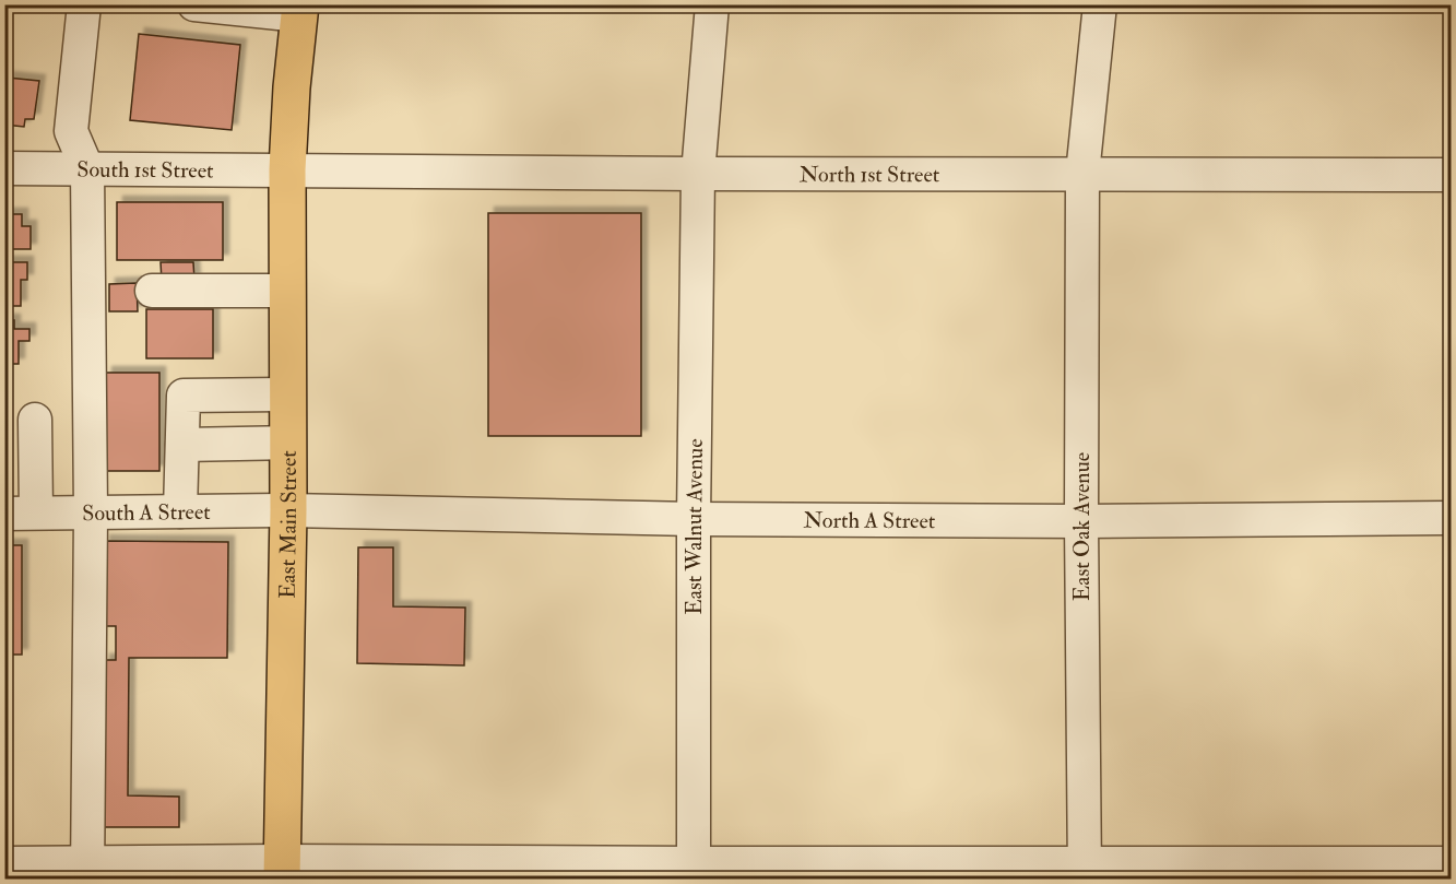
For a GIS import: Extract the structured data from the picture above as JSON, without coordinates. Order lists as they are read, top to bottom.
{
  "streets": {
    "main road": ["East Main Street"],
    "street": [
      "South 1st Street",
      "North 1st Street",
      "South A Street",
      "North A Street",
      "East Walnut Avenue",
      "East Oak Avenue"
    ]
  },
  "crossings": [
    ["South 1st Street", "North 1st Street"],
    ["South 1st Street", "East Main Street"],
    ["North 1st Street", "East Main Street"],
    ["North 1st Street", "East Walnut Avenue"],
    ["North 1st Street", "East Oak Avenue"],
    ["South A Street", "North A Street"],
    ["South A Street", "East Main Street"],
    ["North A Street", "East Main Street"],
    ["North A Street", "East Walnut Avenue"],
    ["North A Street", "East Oak Avenue"]
  ]
}
